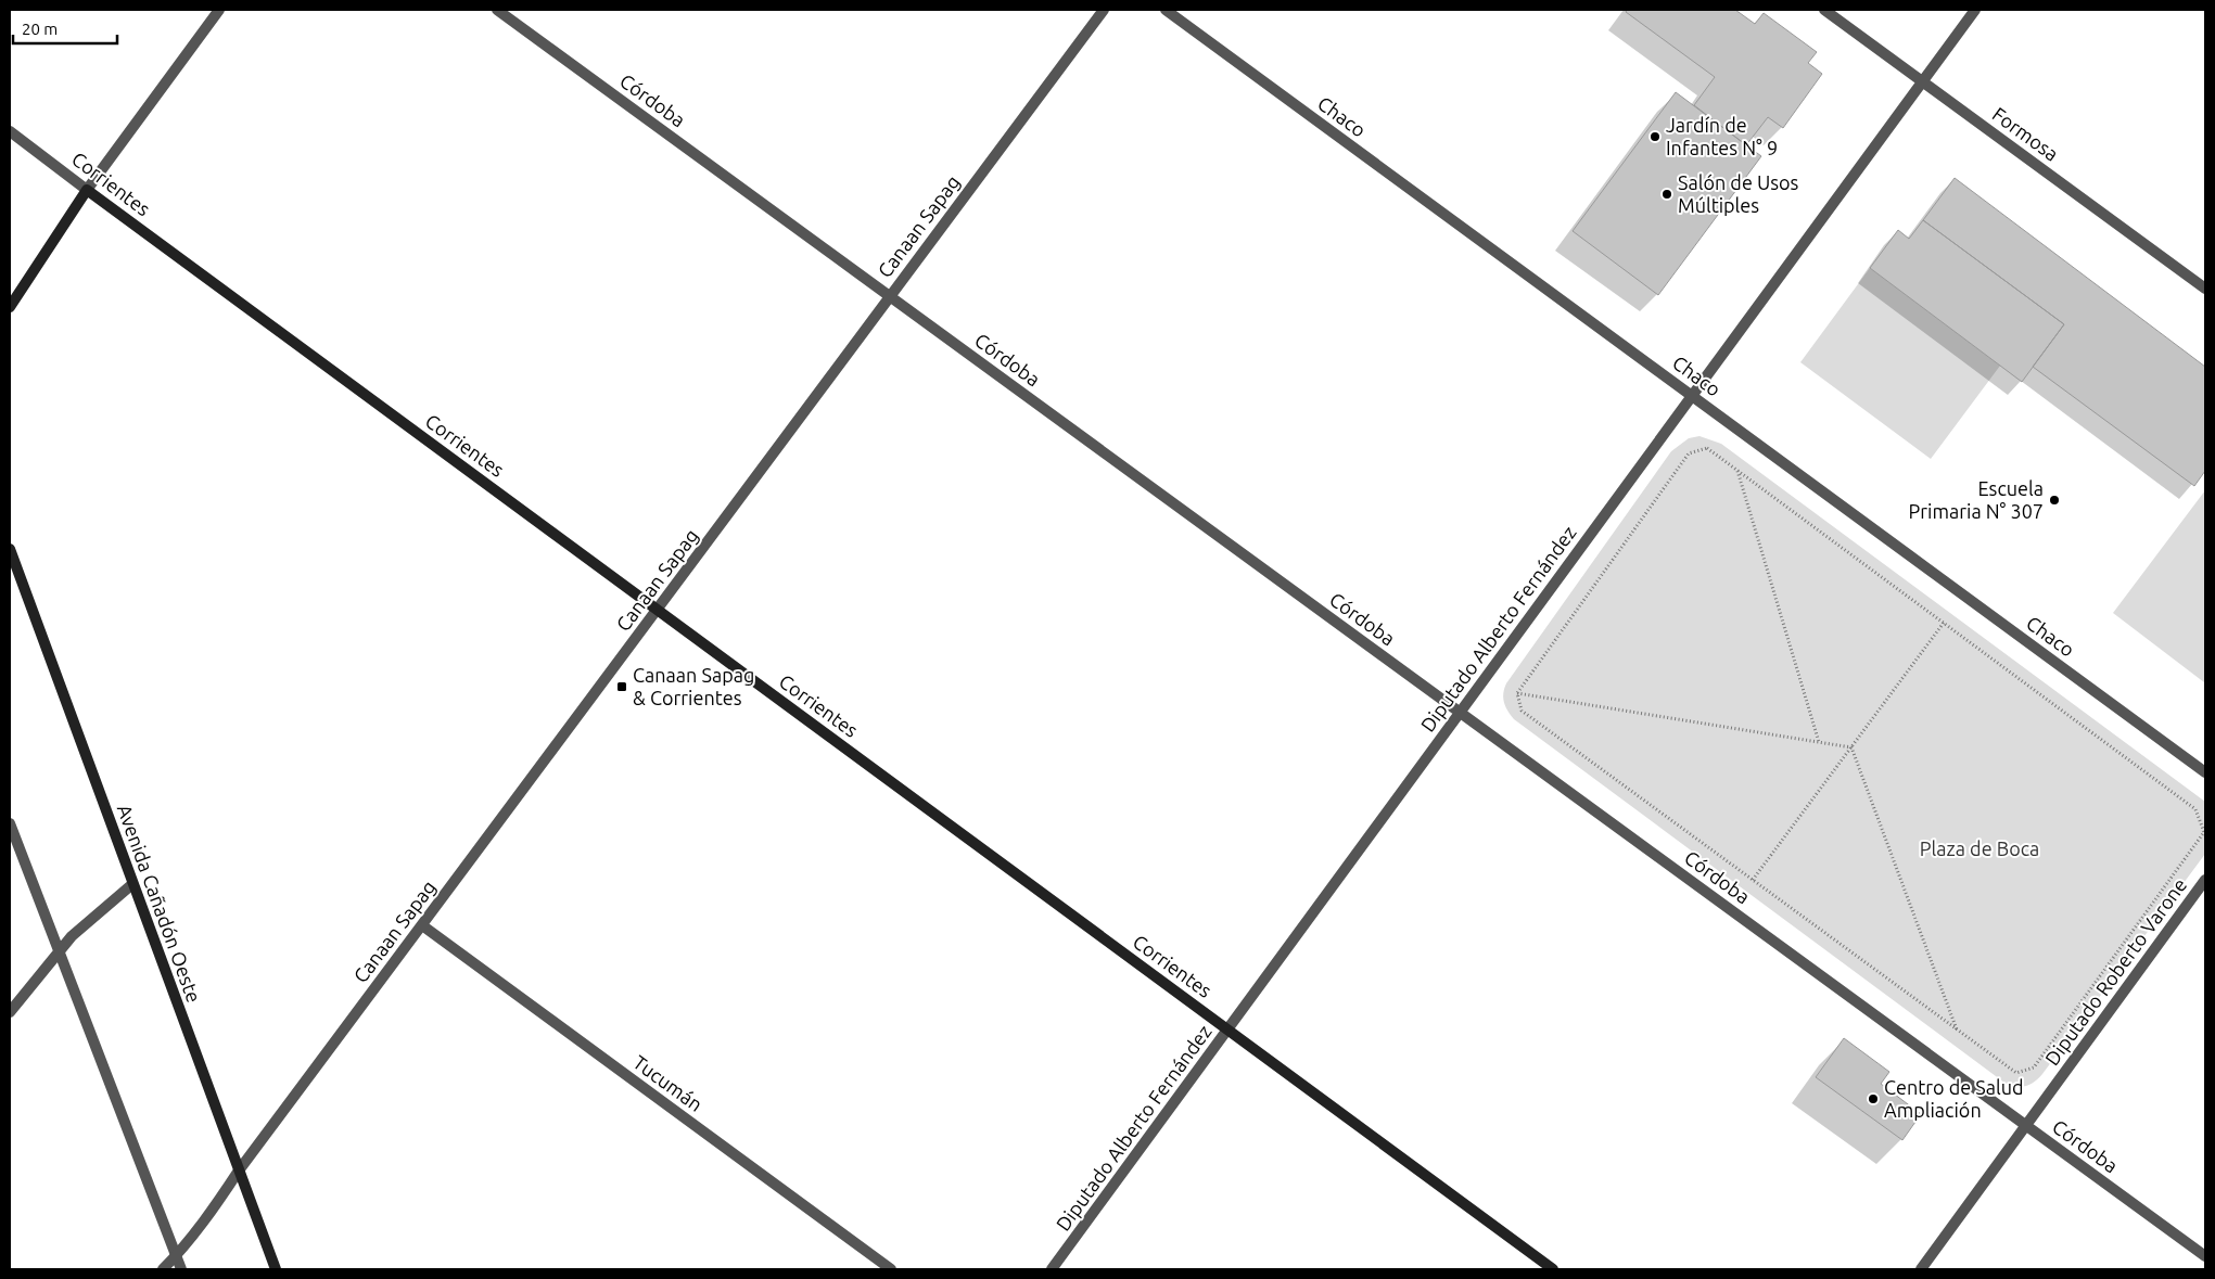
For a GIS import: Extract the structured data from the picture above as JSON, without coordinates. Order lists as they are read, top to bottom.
{
  "streets": {
    "street": [
      "Córdoba",
      "Chaco",
      "Formosa",
      "Corrientes",
      "Canaan Sapag",
      "Diputado Alberto Fernández",
      "Avenida Cañadón Oeste",
      "Diputado Roberto Varone",
      "Tucumán"
    ]
  },
  "crossings": [
    ["Córdoba", "Canaan Sapag"],
    ["Córdoba", "Diputado Alberto Fernández"],
    ["Córdoba", "Diputado Roberto Varone"],
    ["Chaco", "Diputado Alberto Fernández"],
    ["Formosa", "Diputado Alberto Fernández"],
    ["Corrientes", "Canaan Sapag"],
    ["Corrientes", "Diputado Alberto Fernández"],
    ["Canaan Sapag", "Avenida Cañadón Oeste"],
    ["Canaan Sapag", "Tucumán"]
  ],
  "parks": ["Plaza de Boca"],
  "places": {
    "other": [
      "Jardín de Infantes N° 9",
      "Salón de Usos Múltiples",
      "Escuela Primaria N° 307",
      "Centro de Salud Ampliación"
    ],
    "transit": ["Canaan Sapag & Corrientes"]
  },
  "scale_bar": "20 m"
}
